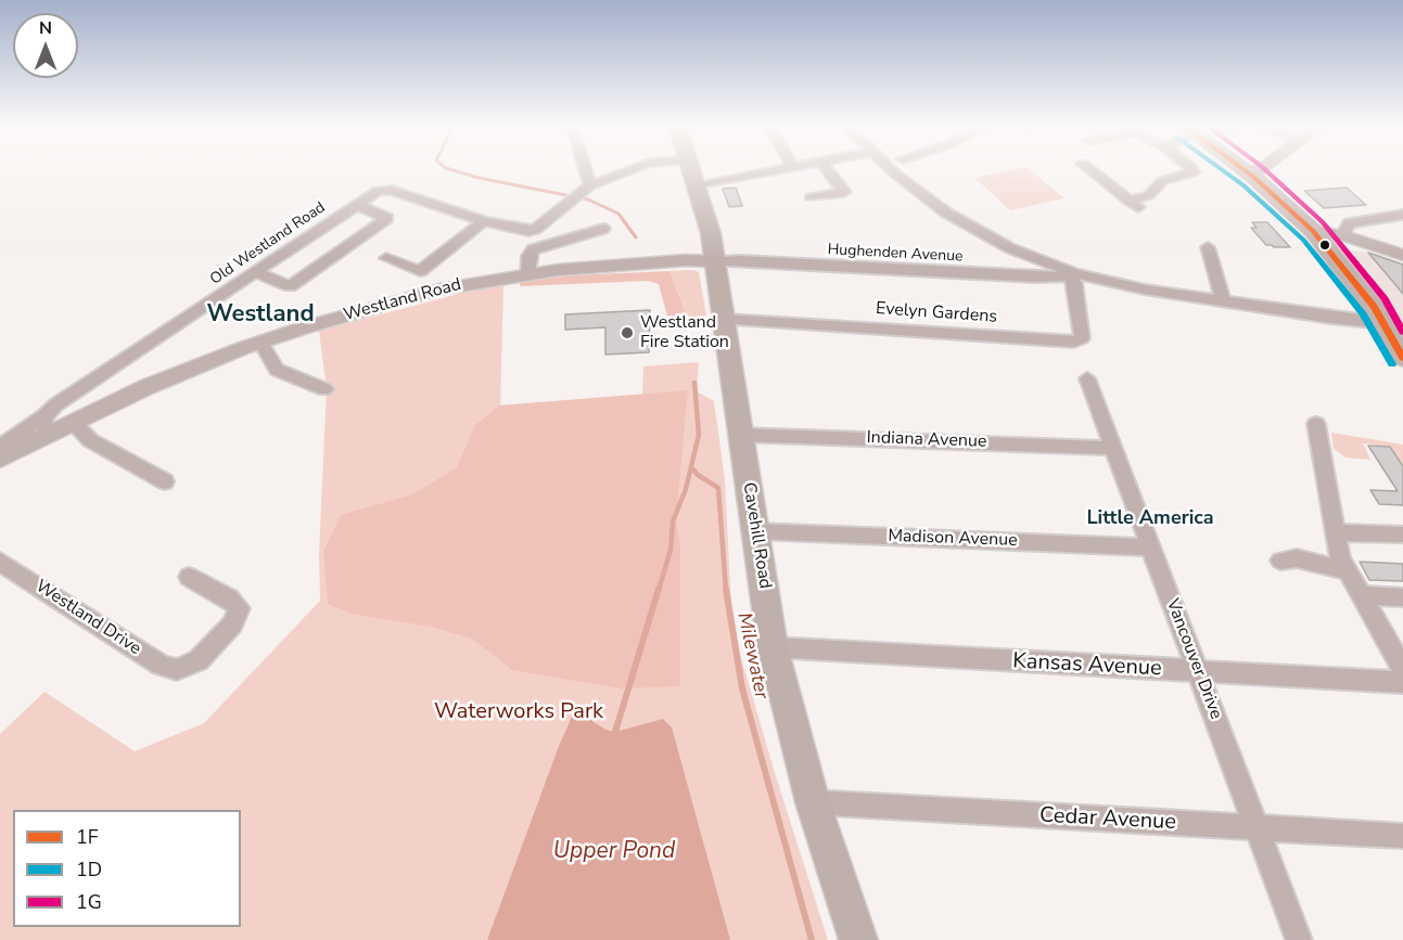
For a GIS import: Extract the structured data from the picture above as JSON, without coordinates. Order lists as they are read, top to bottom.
{
  "streets": {
    "main road": ["Cavehill Road"],
    "street": [
      "Old Westland Road",
      "Hughenden Avenue",
      "Westland Road",
      "Evelyn Gardens",
      "Indiana Avenue",
      "Madison Avenue",
      "Westland Drive",
      "Vancouver Drive",
      "Kansas Avenue",
      "Cedar Avenue"
    ]
  },
  "crossings": [
    ["Old Westland Road", "Westland Road"],
    ["Hughenden Avenue", "Westland Road"],
    ["Hughenden Avenue", "Evelyn Gardens"],
    ["Hughenden Avenue", "Cavehill Road"],
    ["Westland Road", "Cavehill Road"],
    ["Evelyn Gardens", "Cavehill Road"],
    ["Indiana Avenue", "Cavehill Road"],
    ["Indiana Avenue", "Vancouver Drive"],
    ["Cavehill Road", "Madison Avenue"],
    ["Cavehill Road", "Kansas Avenue"],
    ["Cavehill Road", "Cedar Avenue"],
    ["Madison Avenue", "Vancouver Drive"],
    ["Vancouver Drive", "Kansas Avenue"],
    ["Vancouver Drive", "Cedar Avenue"]
  ],
  "districts": ["Westland", "Little America"],
  "water": ["Milewater", "Upper Pond"],
  "parks": ["Waterworks Park"],
  "places": ["Westland Fire Station"],
  "lines": ["transit line 1F", "transit line 1D", "transit line 1G"],
  "legend": ["1F", "1D", "1G"],
  "north": "top"
}
